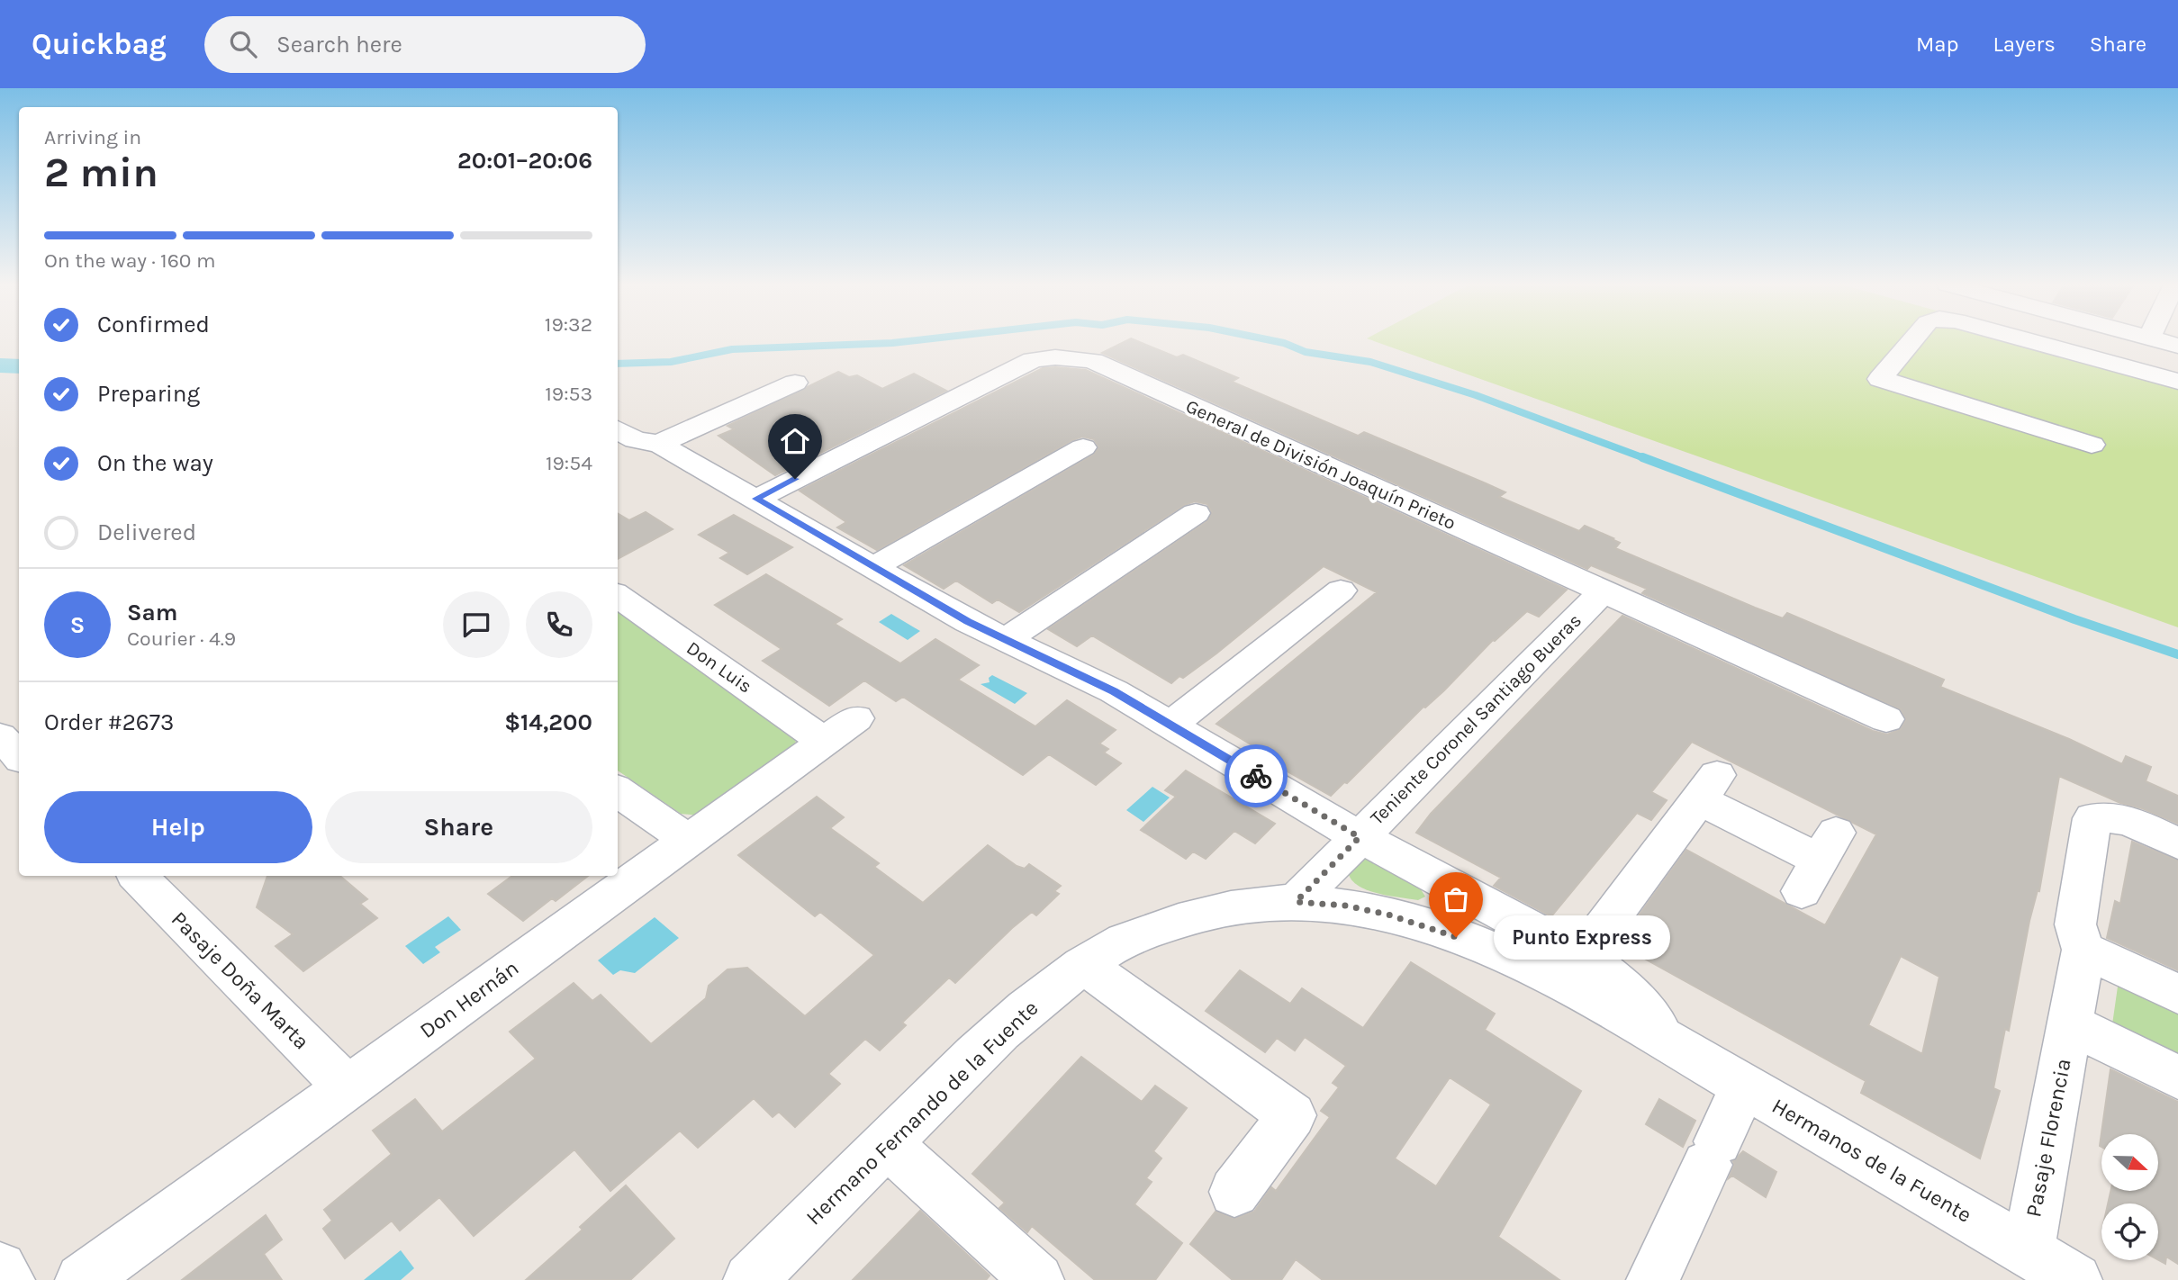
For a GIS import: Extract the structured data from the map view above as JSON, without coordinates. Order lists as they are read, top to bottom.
{
  "streets": {
    "street": [
      "General de División Joaquín Prieto",
      "Don Luis",
      "Teniente Coronel Santiago Bueras",
      "Pasaje Doña Marta",
      "Don Hernán",
      "Hermano Fernando de la Fuente",
      "Pasaje Florencia",
      "Hermanos de la Fuente"
    ]
  },
  "crossings": [
    ["General de División Joaquín Prieto", "Teniente Coronel Santiago Bueras"],
    ["Don Luis", "Don Hernán"],
    ["Teniente Coronel Santiago Bueras", "Hermano Fernando de la Fuente"],
    ["Pasaje Doña Marta", "Don Hernán"],
    ["Hermano Fernando de la Fuente", "Hermanos de la Fuente"],
    ["Pasaje Florencia", "Hermanos de la Fuente"]
  ],
  "places": ["Punto Express"],
  "north": "right",
  "page": {
    "header": "Quickbag",
    "search": "Search here",
    "nav": ["Map", "Layers", "Share"],
    "heading": ["2 min", "Arriving in", "20:01–20:06"],
    "panel": [
      "Sam",
      "Courier · 4.9",
      "Order #2673",
      "$14,200"
    ],
    "bar": "On the way · 160 m",
    "list": [
      ["Confirmed", "19:32"],
      ["Preparing", "19:53"],
      ["On the way", "19:54"],
      "Delivered"
    ],
    "round": "S",
    "buttons": ["Help", "Share"],
    "bubble": "Punto Express"
  }
}
